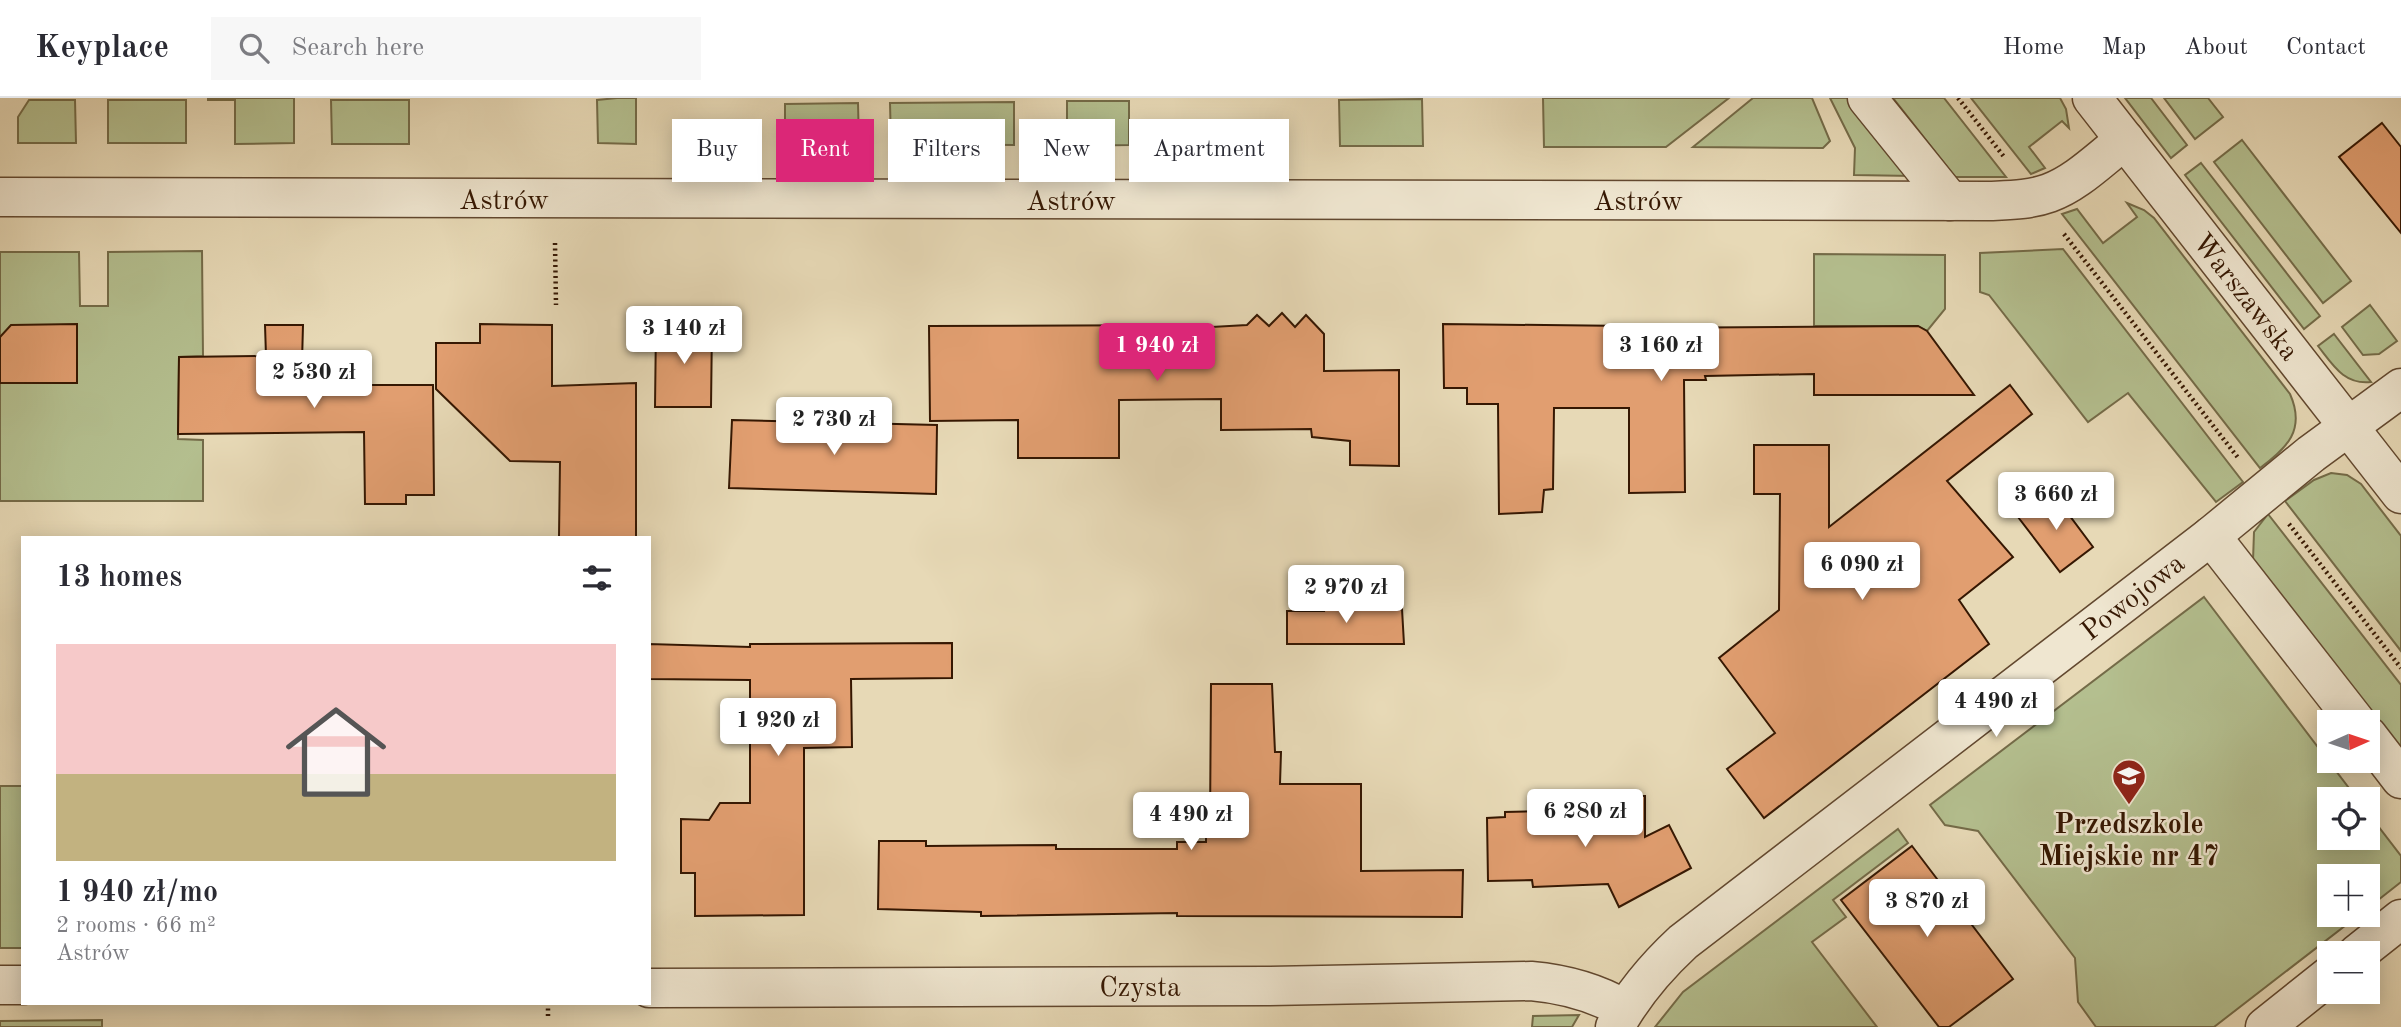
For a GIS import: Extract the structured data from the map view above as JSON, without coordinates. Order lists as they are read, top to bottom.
{
  "streets": {
    "street": [
      "Astrów",
      "Warszawska",
      "Powojowa",
      "Czysta"
    ]
  },
  "crossings": [
    ["Astrów", "Warszawska"],
    ["Warszawska", "Powojowa"],
    ["Powojowa", "Czysta"]
  ],
  "places": {
    "school or university": ["Przedszkole Miejskie nr 47"]
  },
  "north": "right",
  "page": {
    "header": "Keyplace",
    "search": "Search here",
    "nav": [
      "Home",
      "Map",
      "About",
      "Contact"
    ],
    "chip": [
      "Buy",
      "Rent",
      "Filters",
      "New",
      "Apartment"
    ],
    "price": [
      "3 140 zł",
      "1 940 zł",
      "3 160 zł",
      "2 530 zł",
      "2 730 zł",
      "3 660 zł",
      "6 090 zł",
      "2 970 zł",
      "4 490 zł",
      "1 920 zł",
      "6 280 zł",
      "4 490 zł",
      "3 870 zł"
    ],
    "heading": "13 homes",
    "list": [
      {
        "name": "1 940 zł/mo",
        "note": "2 rooms · 66 m² · Astrów"
      }
    ],
    "map_buttons": ["+", "−"]
  }
}
